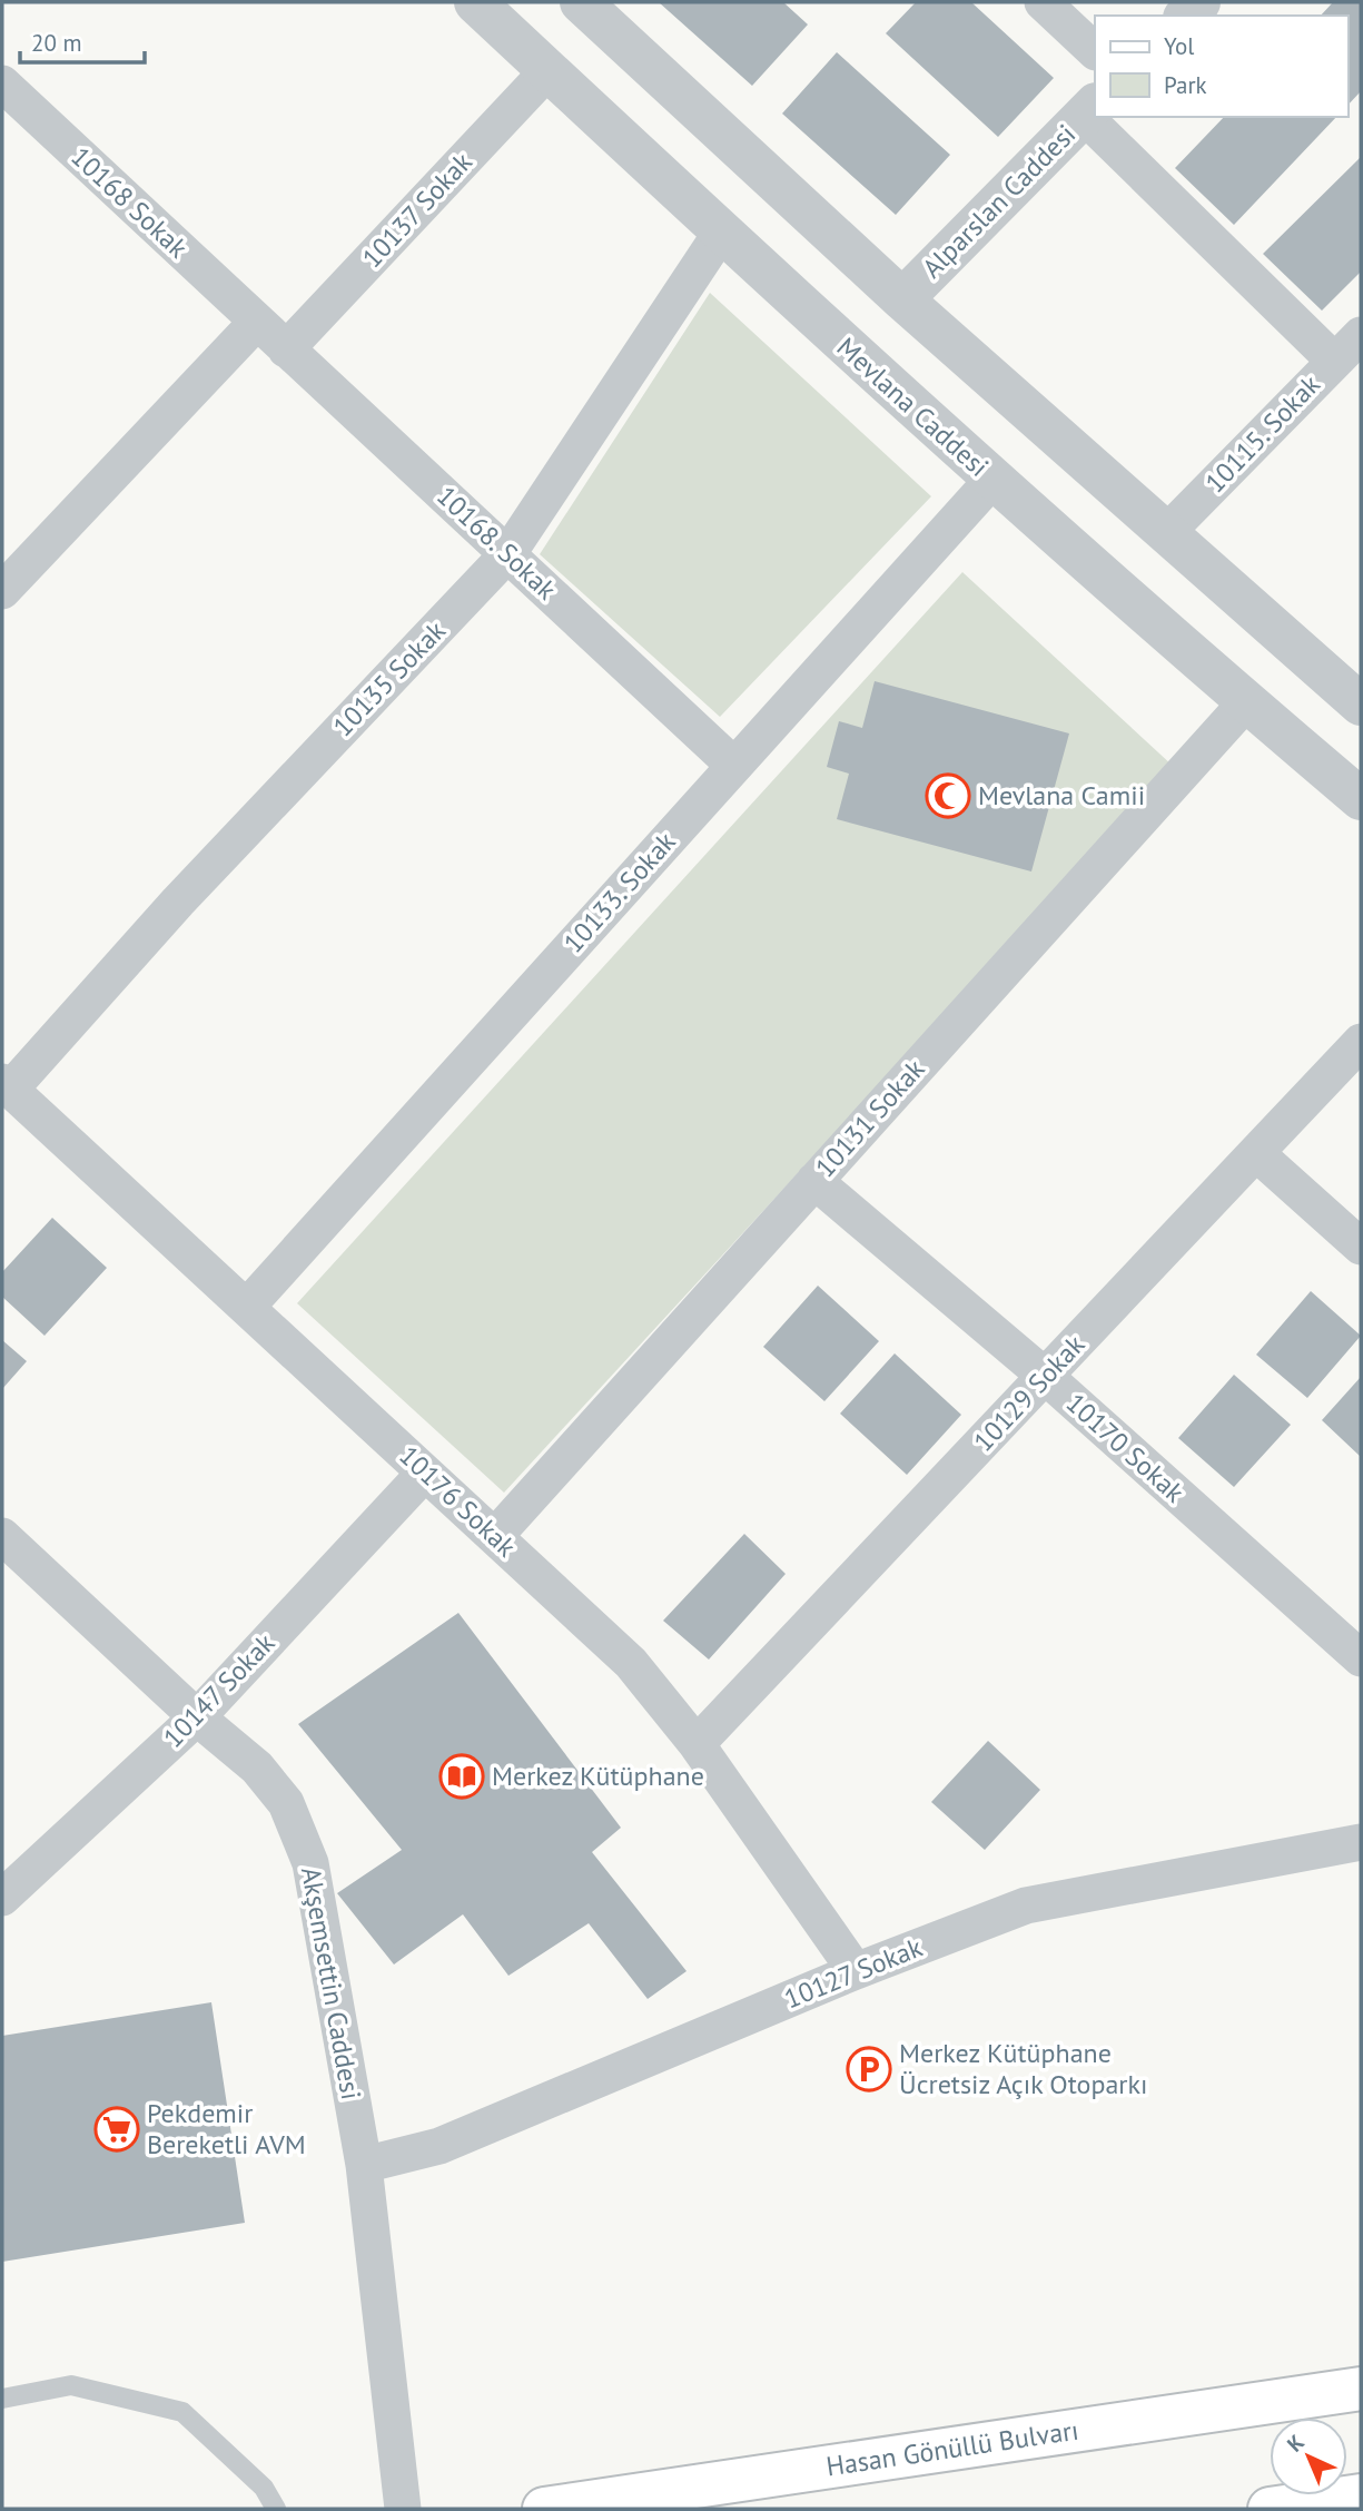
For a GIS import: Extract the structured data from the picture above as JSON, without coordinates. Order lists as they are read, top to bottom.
{
  "streets": {
    "main road": ["Hasan Gönüllü Bulvarı"],
    "street": [
      "Alparslan Caddesi",
      "10168 Sokak",
      "10137 Sokak",
      "Mevlana Caddesi",
      "10115. Sokak",
      "10168. Sokak",
      "10135 Sokak",
      "10133. Sokak",
      "10131 Sokak",
      "10129 Sokak",
      "10170 Sokak",
      "10176 Sokak",
      "10147 Sokak",
      "10127 Sokak",
      "Akşemsettin Caddesi"
    ]
  },
  "crossings": [
    ["10168 Sokak", "10168. Sokak"],
    ["10137 Sokak", "Mevlana Caddesi"],
    ["10137 Sokak", "10168. Sokak"],
    ["Mevlana Caddesi", "10135 Sokak"],
    ["Mevlana Caddesi", "10133. Sokak"],
    ["Mevlana Caddesi", "10131 Sokak"],
    ["10168. Sokak", "10135 Sokak"],
    ["10168. Sokak", "10133. Sokak"],
    ["10135 Sokak", "10176 Sokak"],
    ["10133. Sokak", "10176 Sokak"],
    ["10131 Sokak", "10170 Sokak"],
    ["10131 Sokak", "10176 Sokak"],
    ["10129 Sokak", "10170 Sokak"],
    ["10129 Sokak", "10176 Sokak"],
    ["10176 Sokak", "10147 Sokak"],
    ["10176 Sokak", "10127 Sokak"],
    ["10147 Sokak", "Akşemsettin Caddesi"],
    ["10127 Sokak", "Akşemsettin Caddesi"]
  ],
  "places": {
    "mosque": ["Mevlana Camii"],
    "library": ["Merkez Kütüphane"],
    "parking": ["Merkez Kütüphane Ücretsiz Açık Otoparkı"],
    "supermarket": ["Pekdemir Bereketli AVM"]
  },
  "legend": ["Yol", "Park"],
  "scale_bar": "20 m",
  "north": "top left"
}
